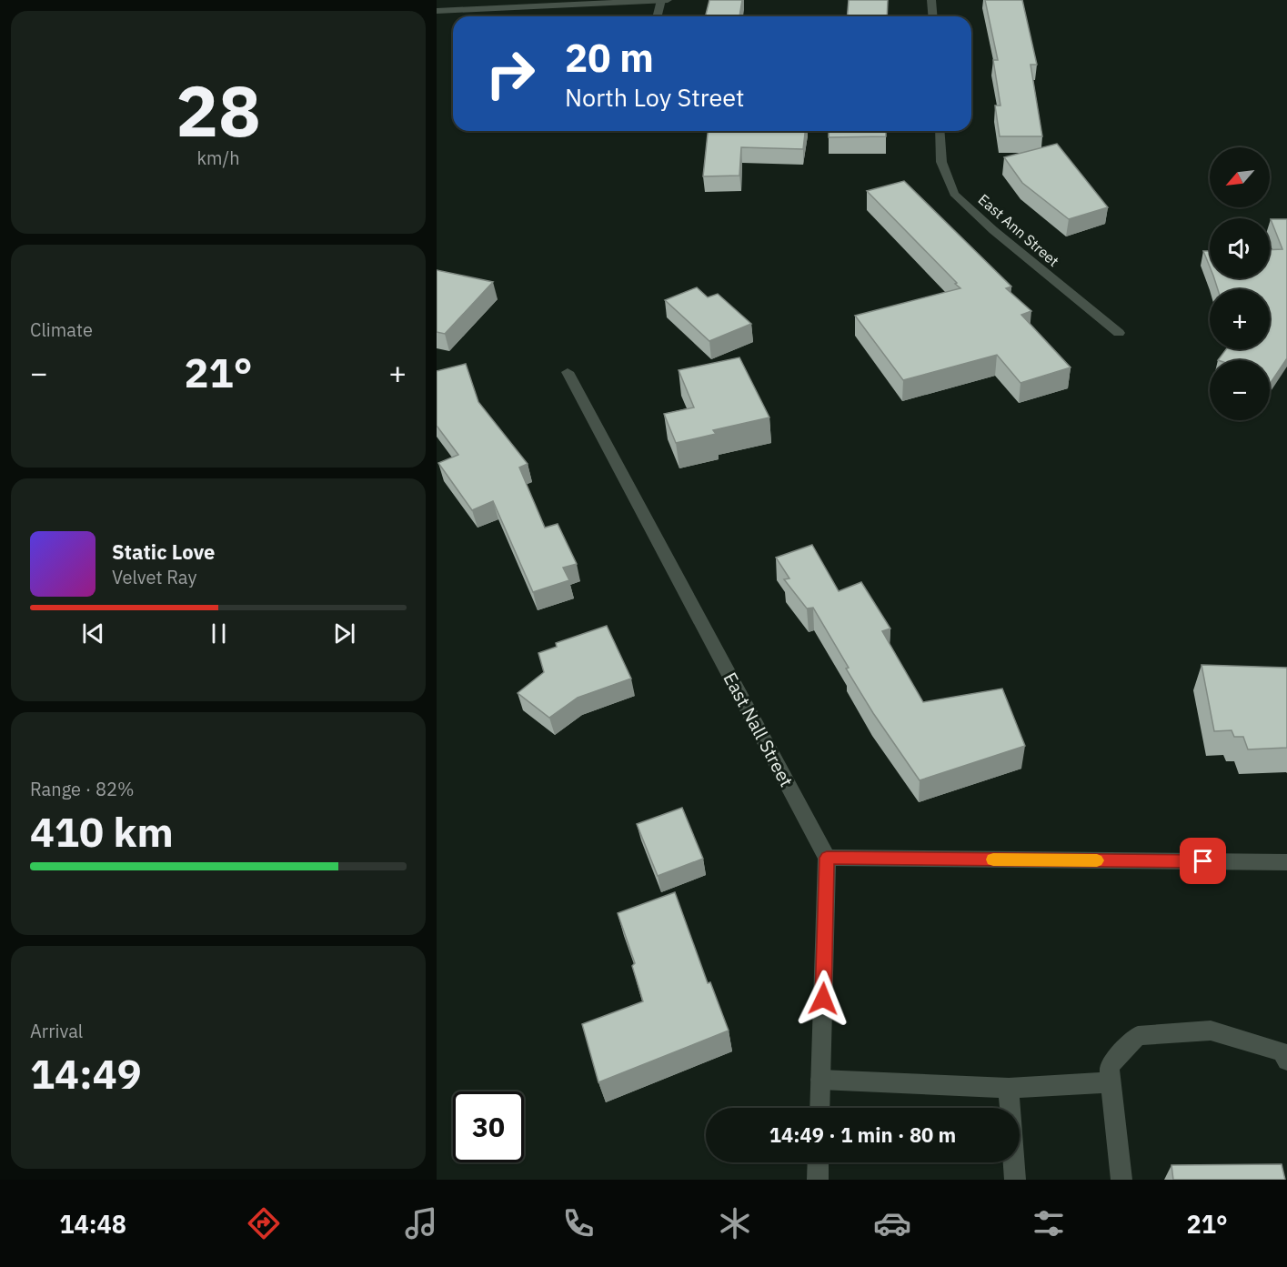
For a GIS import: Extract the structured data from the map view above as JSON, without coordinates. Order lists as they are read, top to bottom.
{
  "streets": {
    "street": ["East Ann Street", "East Nall Street"]
  },
  "north": "bottom left",
  "page": {
    "tile": [
      ["28", "km/h"],
      "Climate",
      ["Range · 82%", "410 km"],
      ["Arrival", "14:49"]
    ],
    "turn": ["20 m", "North Loy Street"],
    "map_buttons": ["+", "−"],
    "heat": ["−", "21°", "+"],
    "song": ["Static Love", "Velvet Ray"],
    "limit": "30",
    "trip": "14:49 · 1 min · 80 m",
    "tabs": ["14:48", "21°"]
  }
}
